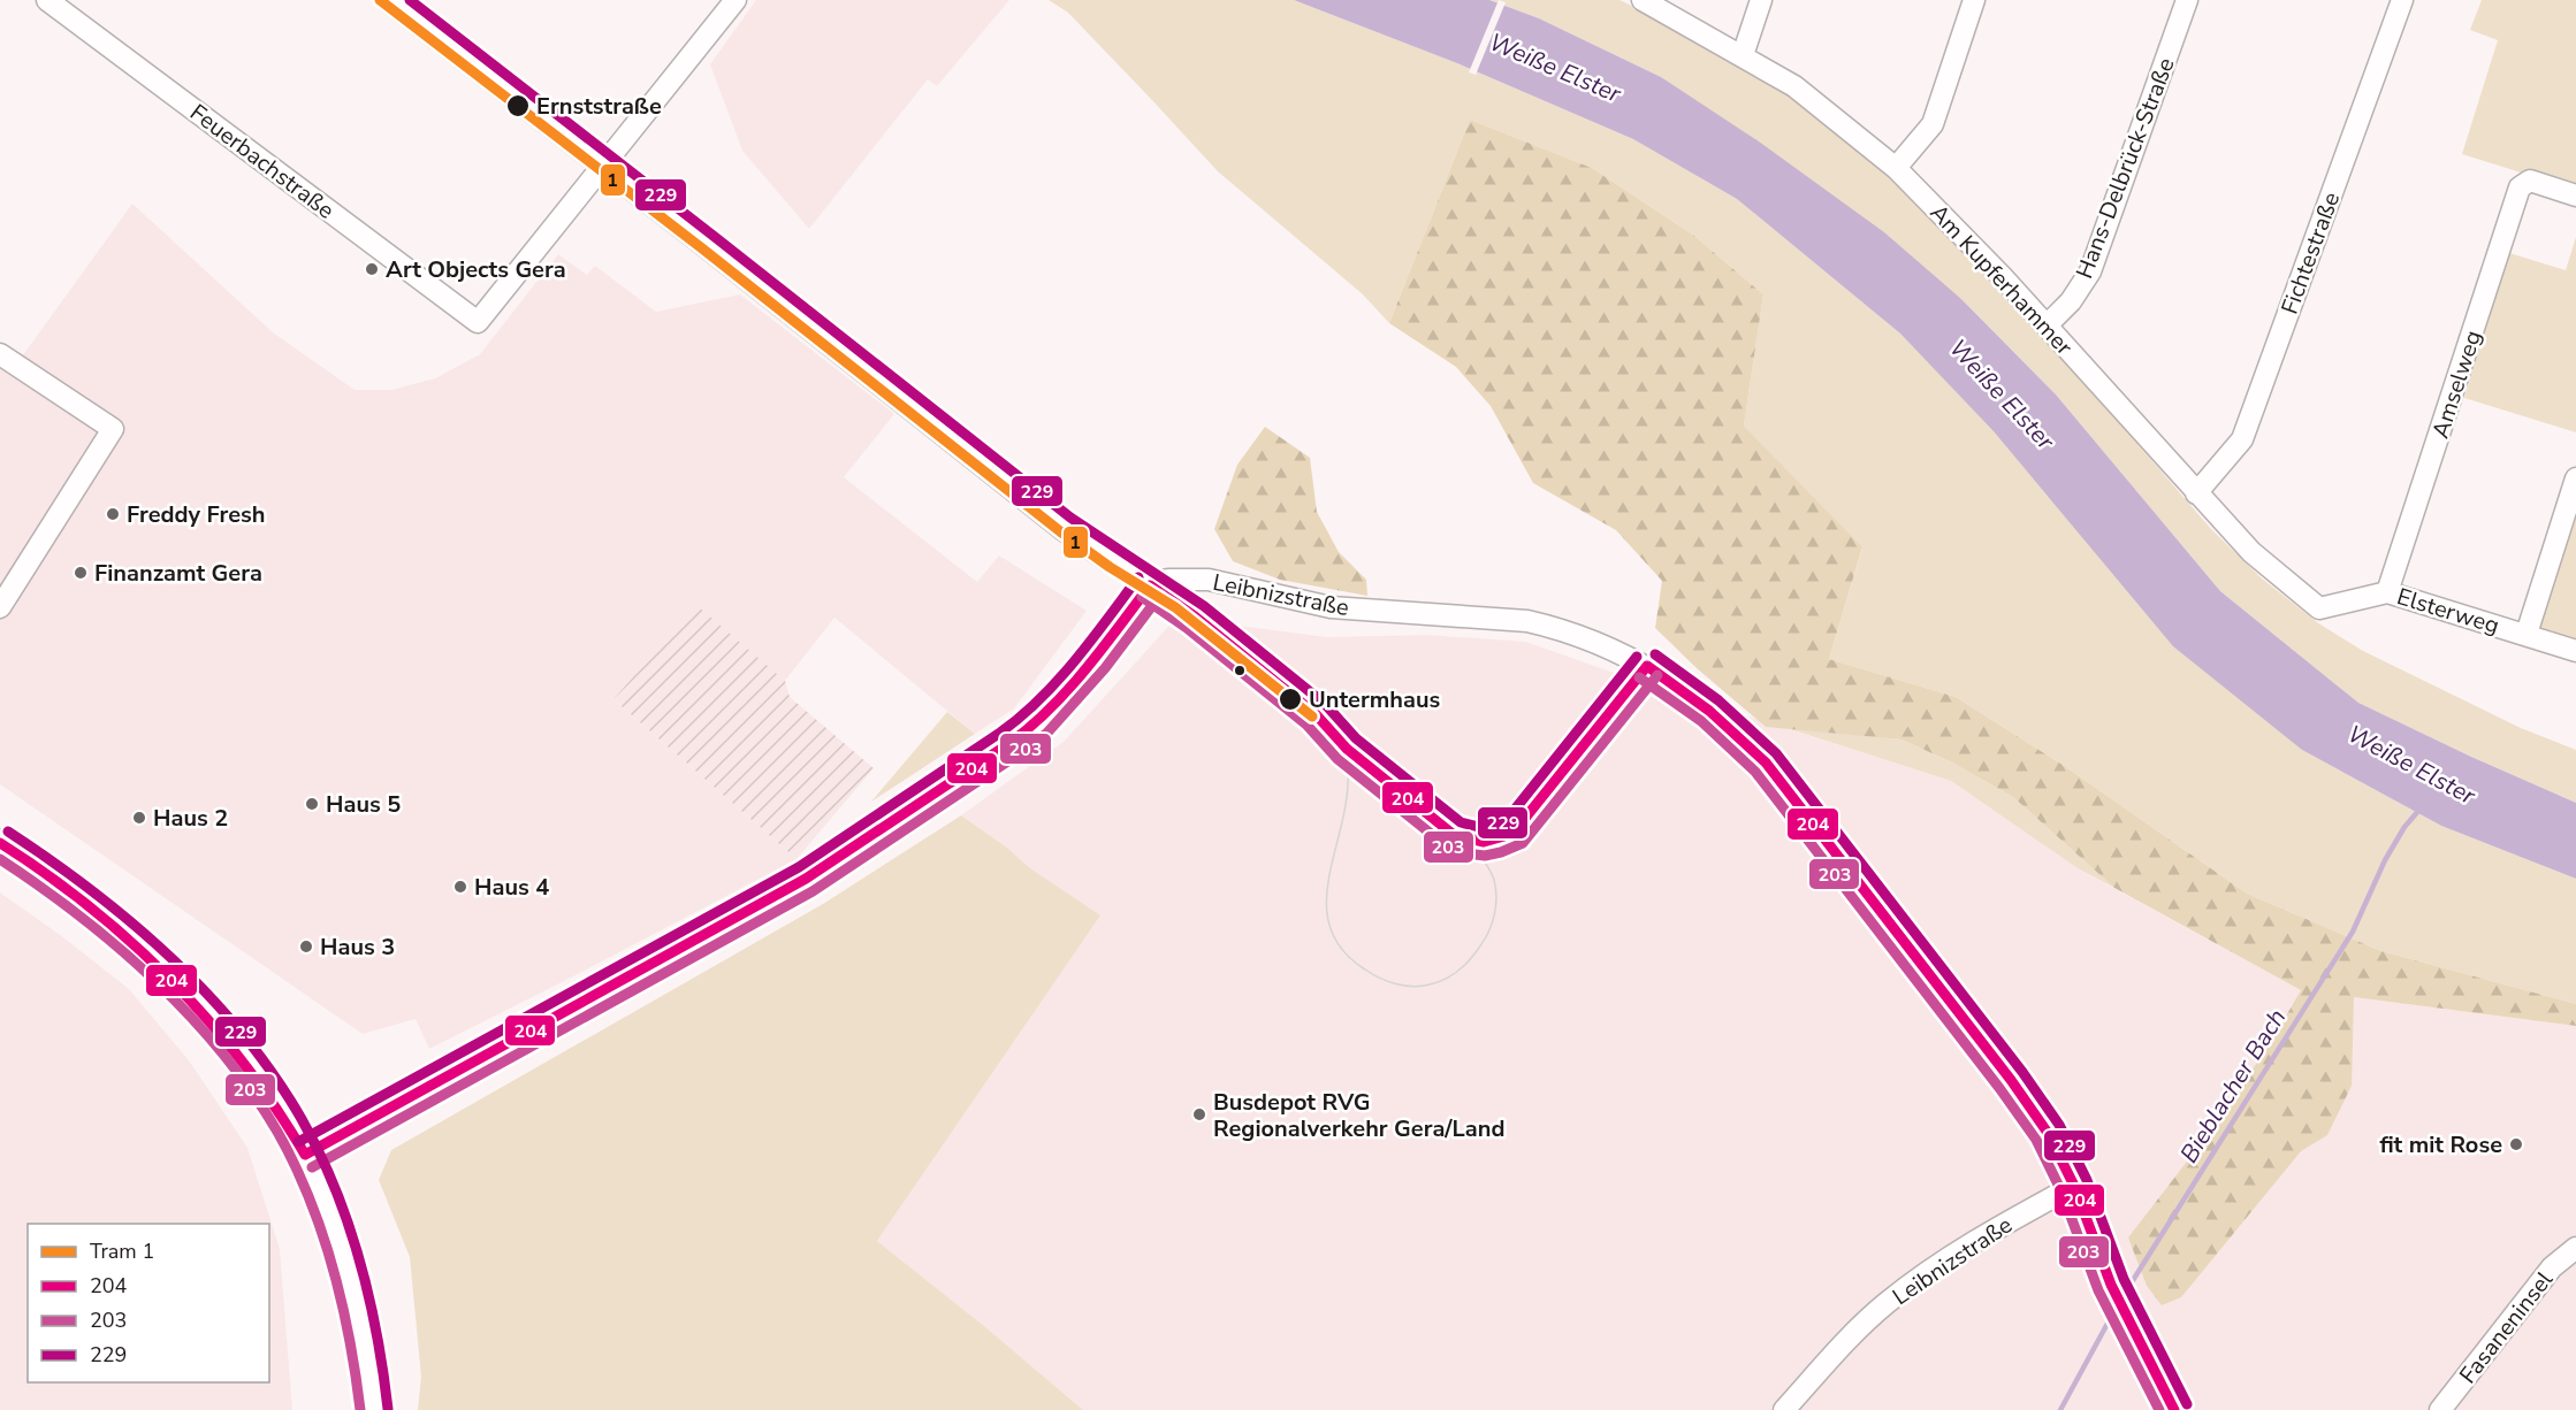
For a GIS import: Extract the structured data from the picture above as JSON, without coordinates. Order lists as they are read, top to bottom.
{
  "streets": {
    "street": [
      "Feuerbachstraße",
      "Hans-Delbrück-Straße",
      "Fichtestraße",
      "Am Kupferhammer",
      "Amselweg",
      "Leibnizstraße",
      "Elsterweg",
      "Fasaneninsel"
    ]
  },
  "crossings": [
    ["Hans-Delbrück-Straße", "Am Kupferhammer"],
    ["Fichtestraße", "Am Kupferhammer"],
    ["Am Kupferhammer", "Elsterweg"],
    ["Amselweg", "Elsterweg"]
  ],
  "water": ["Weiße Elster", "Bieblacher Bach"],
  "places": [
    "Ernststraße",
    "Art Objects Gera",
    "Freddy Fresh",
    "Finanzamt Gera",
    "Untermhaus",
    "Haus 5",
    "Haus 2",
    "Haus 4",
    "Haus 3",
    "Busdepot RVG Regionalverkehr Gera/Land",
    "fit mit Rose"
  ],
  "lines": [
    "tram line 1",
    "transit line 229",
    "transit line 204",
    "transit line 203"
  ],
  "legend": [
    "Tram 1",
    "204",
    "203",
    "229"
  ]
}
